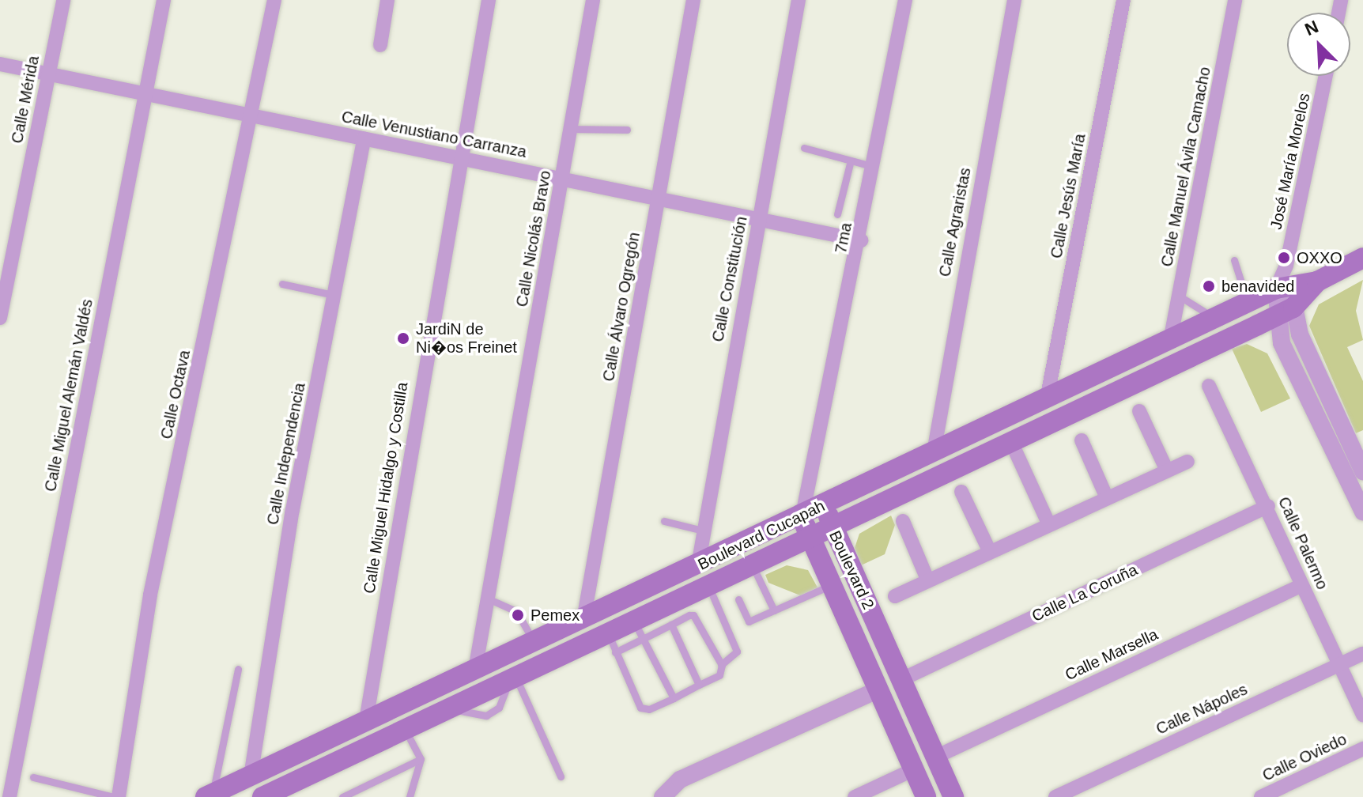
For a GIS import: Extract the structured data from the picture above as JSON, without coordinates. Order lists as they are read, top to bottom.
{
  "streets": {
    "main road": ["Boulevard Cucapah", "Boulevard 2"],
    "street": [
      "Calle Mérida",
      "Calle Venustiano Carranza",
      "José María Morelos",
      "Calle Manuel Ávila Camacho",
      "Calle Jesús María",
      "Calle Agraristas",
      "7ma",
      "Calle Nicolás Bravo",
      "Calle Constitución",
      "Calle Álvaro Ogregón",
      "Calle Octava",
      "Calle Miguel Alemán Valdés",
      "Calle Independencia",
      "Calle Miguel Hidalgo y Costilla",
      "Calle Palermo",
      "Calle La Coruña",
      "Calle Marsella",
      "Calle Nápoles",
      "Calle Oviedo"
    ]
  },
  "crossings": [
    ["Calle Mérida", "Calle Venustiano Carranza"],
    ["Calle Venustiano Carranza", "7ma"],
    ["Calle Venustiano Carranza", "Calle Nicolás Bravo"],
    ["Calle Venustiano Carranza", "Calle Constitución"],
    ["Calle Venustiano Carranza", "Calle Álvaro Ogregón"],
    ["Calle Venustiano Carranza", "Calle Octava"],
    ["Calle Venustiano Carranza", "Calle Miguel Alemán Valdés"],
    ["Calle Venustiano Carranza", "Calle Independencia"],
    ["Calle Venustiano Carranza", "Calle Miguel Hidalgo y Costilla"],
    ["José María Morelos", "Boulevard Cucapah"],
    ["Calle Manuel Ávila Camacho", "Boulevard Cucapah"],
    ["Calle Jesús María", "Boulevard Cucapah"],
    ["Calle Agraristas", "Boulevard Cucapah"],
    ["7ma", "Boulevard 2"],
    ["Calle Nicolás Bravo", "Boulevard Cucapah"],
    ["Calle Constitución", "Boulevard Cucapah"],
    ["Calle Álvaro Ogregón", "Boulevard Cucapah"],
    ["Calle Independencia", "Boulevard Cucapah"],
    ["Calle Miguel Hidalgo y Costilla", "Boulevard Cucapah"],
    ["Boulevard Cucapah", "Boulevard 2"],
    ["Calle Palermo", "Calle La Coruña"],
    ["Calle Palermo", "Calle Marsella"],
    ["Calle Palermo", "Calle Nápoles"],
    ["Boulevard 2", "Calle La Coruña"],
    ["Boulevard 2", "Calle Marsella"]
  ],
  "places": [
    "OXXO",
    "benavided",
    "JardiN de Ni�os Freinet",
    "Pemex"
  ],
  "north": "top left"
}
